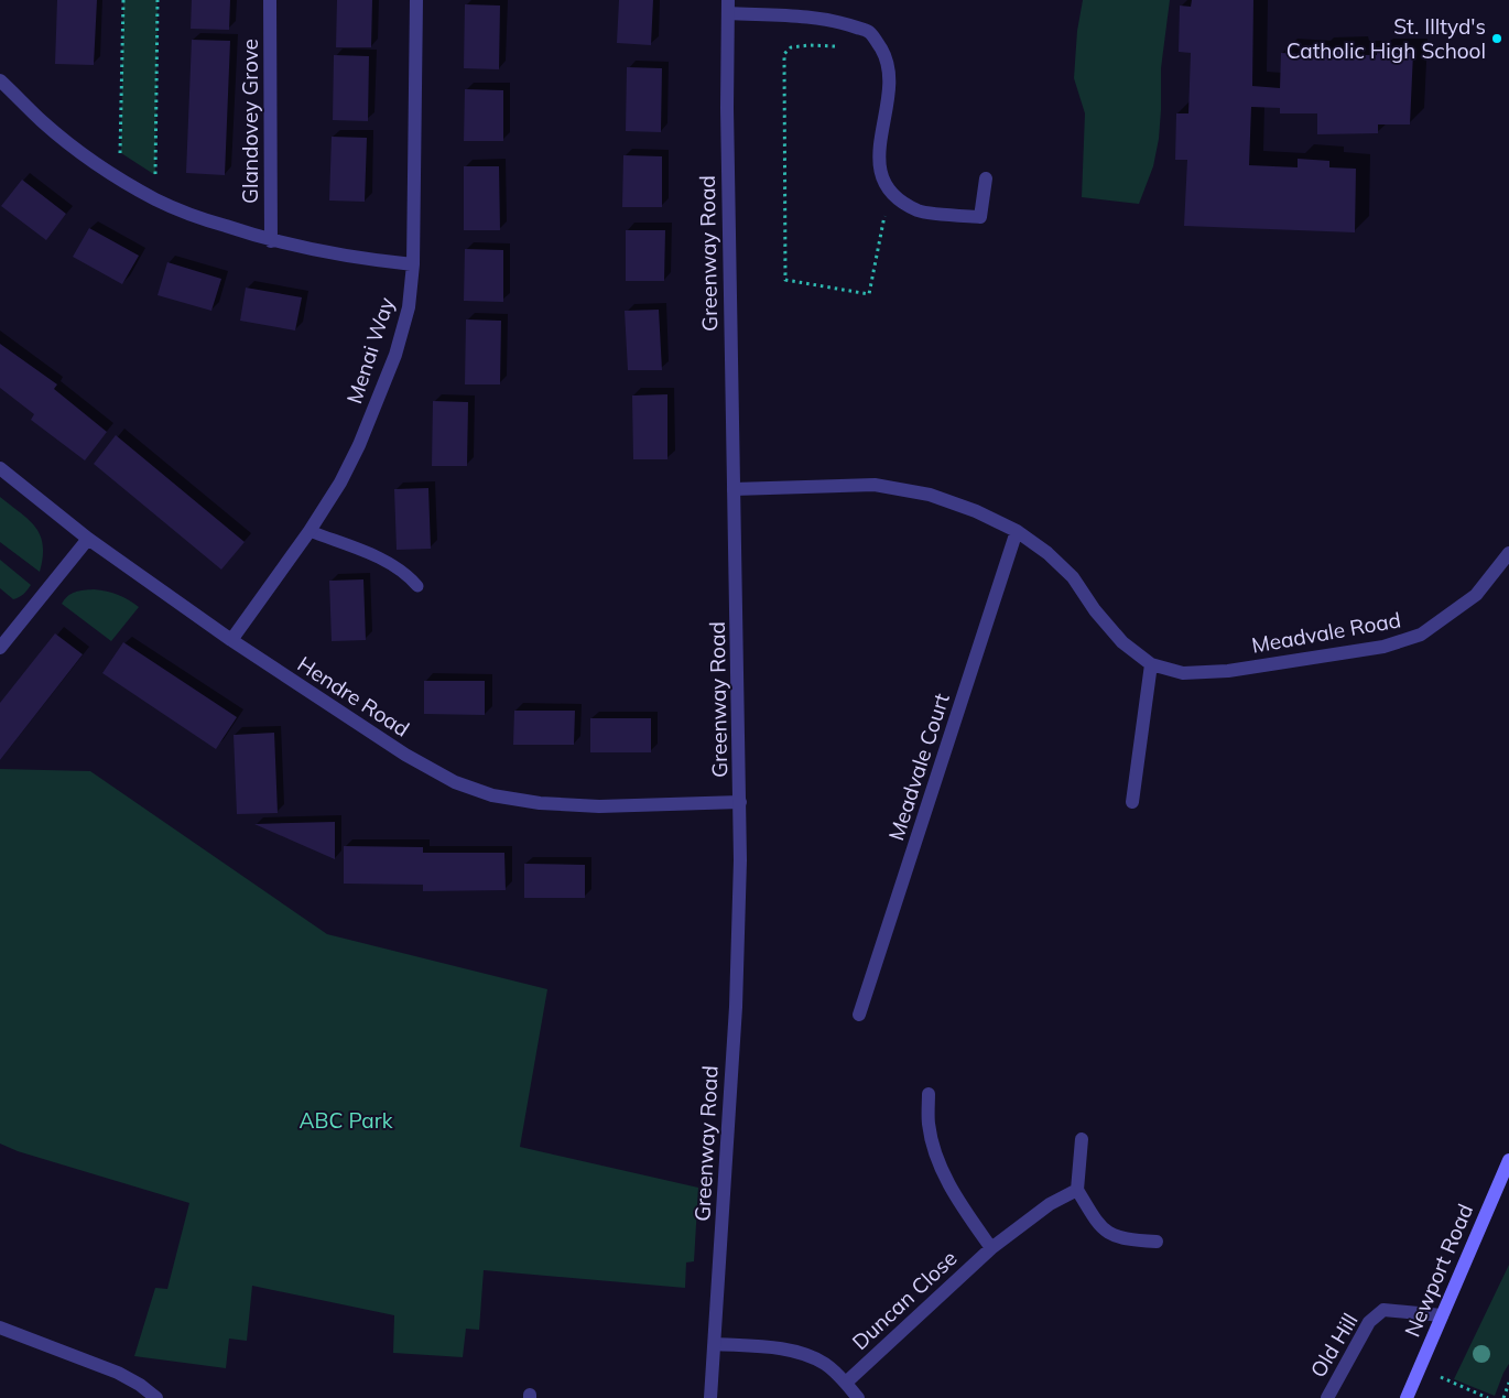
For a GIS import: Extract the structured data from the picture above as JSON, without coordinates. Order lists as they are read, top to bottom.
{
  "streets": {
    "main road": ["Newport Road"],
    "street": [
      "Glandovey Grove",
      "Greenway Road",
      "Menai Way",
      "Meadvale Road",
      "Hendre Road",
      "Meadvale Court",
      "Duncan Close",
      "Old Hill"
    ]
  },
  "crossings": [
    ["Glandovey Grove", "Menai Way"],
    ["Greenway Road", "Meadvale Road"],
    ["Greenway Road", "Hendre Road"],
    ["Menai Way", "Hendre Road"],
    ["Meadvale Road", "Meadvale Court"],
    ["Newport Road", "Old Hill"]
  ],
  "parks": ["ABC Park"],
  "places": ["St. Illtyd's Catholic High School"]
}
